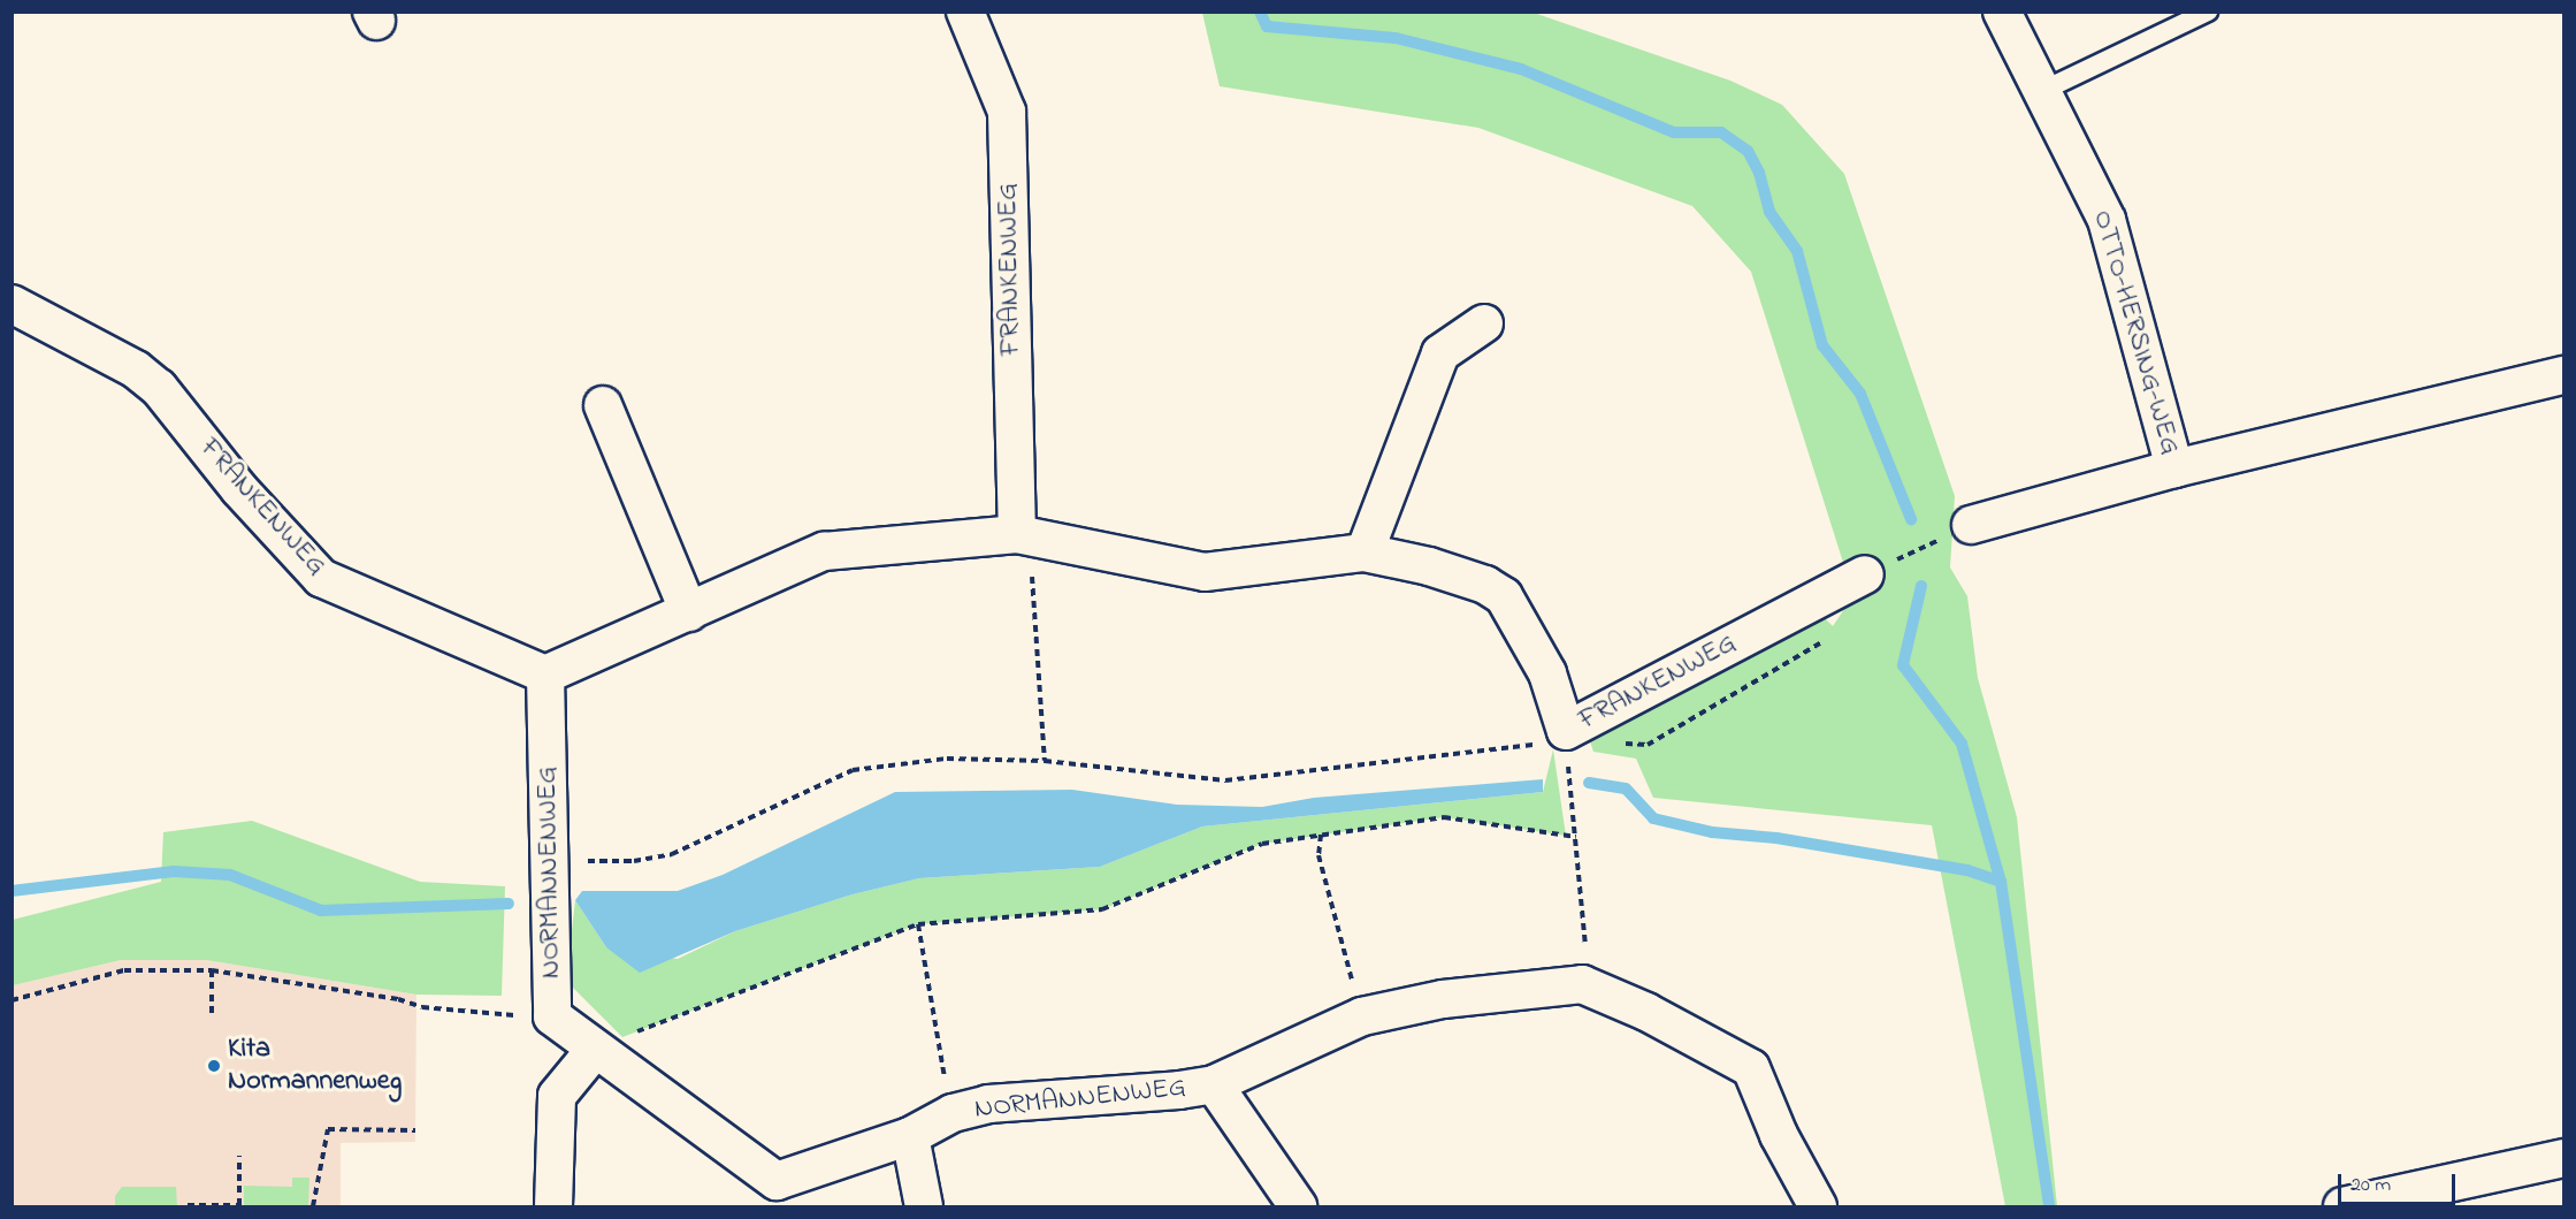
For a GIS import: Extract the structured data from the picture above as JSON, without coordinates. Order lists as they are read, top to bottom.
{
  "streets": {
    "street": ["FRANKENWEG", "OTTO-HERSING-WEG", "NORMANNENWEG"]
  },
  "crossings": [
    ["FRANKENWEG", "NORMANNENWEG"]
  ],
  "places": ["Kita Normannenweg"],
  "scale_bar": "20 m"
}
